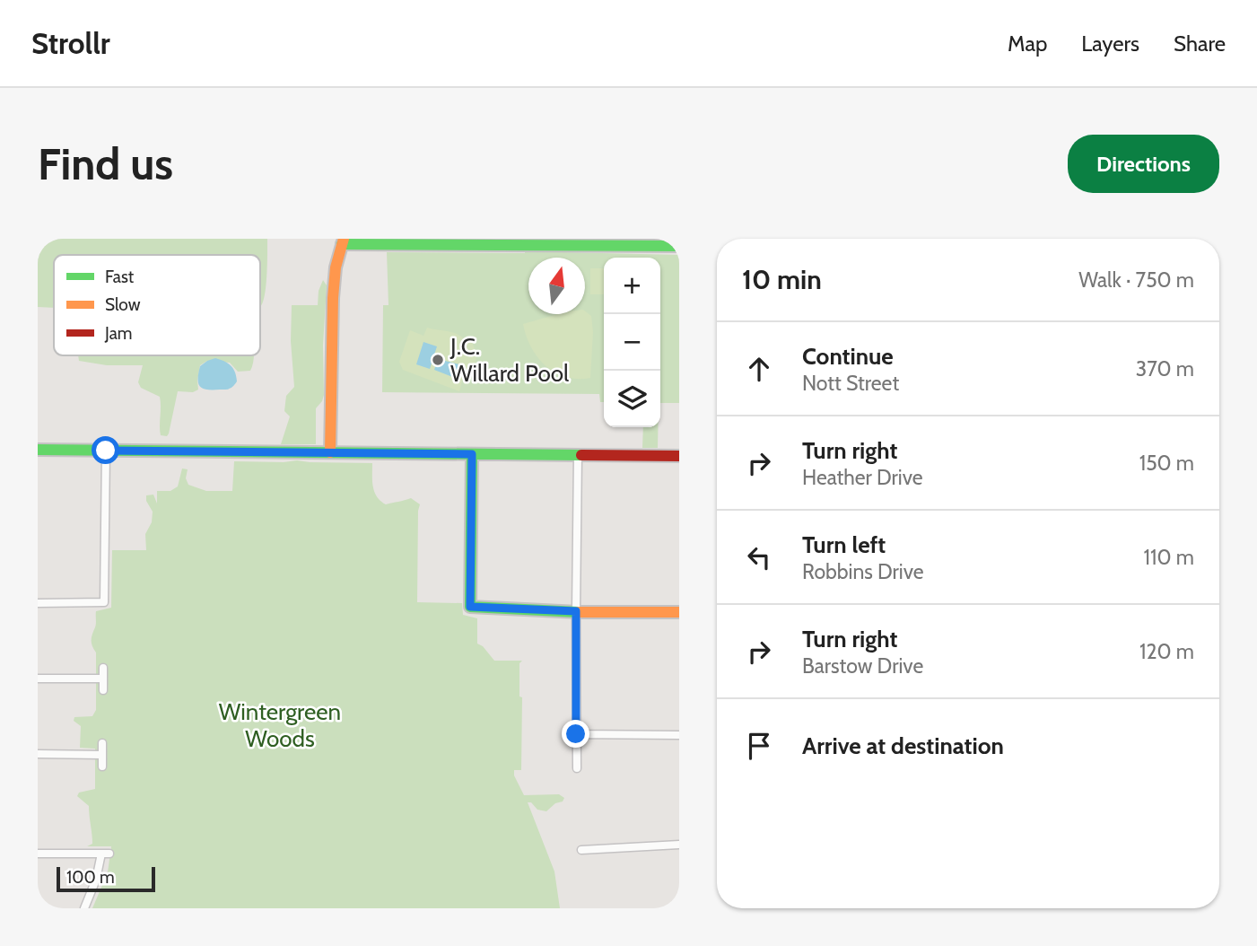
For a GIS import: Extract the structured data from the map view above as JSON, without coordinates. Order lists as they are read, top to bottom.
{
  "parks": ["Wintergreen Woods"],
  "places": ["J.C. Willard Pool"],
  "legend": ["Fast", "Slow", "Jam"],
  "scale_bar": "100 m",
  "north": "top",
  "page": {
    "header": "Strollr",
    "nav": ["Map", "Layers", "Share"],
    "buttons": "Directions",
    "title": "Find us",
    "heading": ["10 min", "Walk · 750 m"],
    "map_buttons": ["+", "−"],
    "list": [
      ["Continue", "Nott Street", "370 m"],
      ["Turn right", "Heather Drive", "150 m"],
      ["Turn left", "Robbins Drive", "110 m"],
      ["Turn right", "Barstow Drive", "120 m"],
      "Arrive at destination"
    ],
    "scale": "100 m"
  }
}
